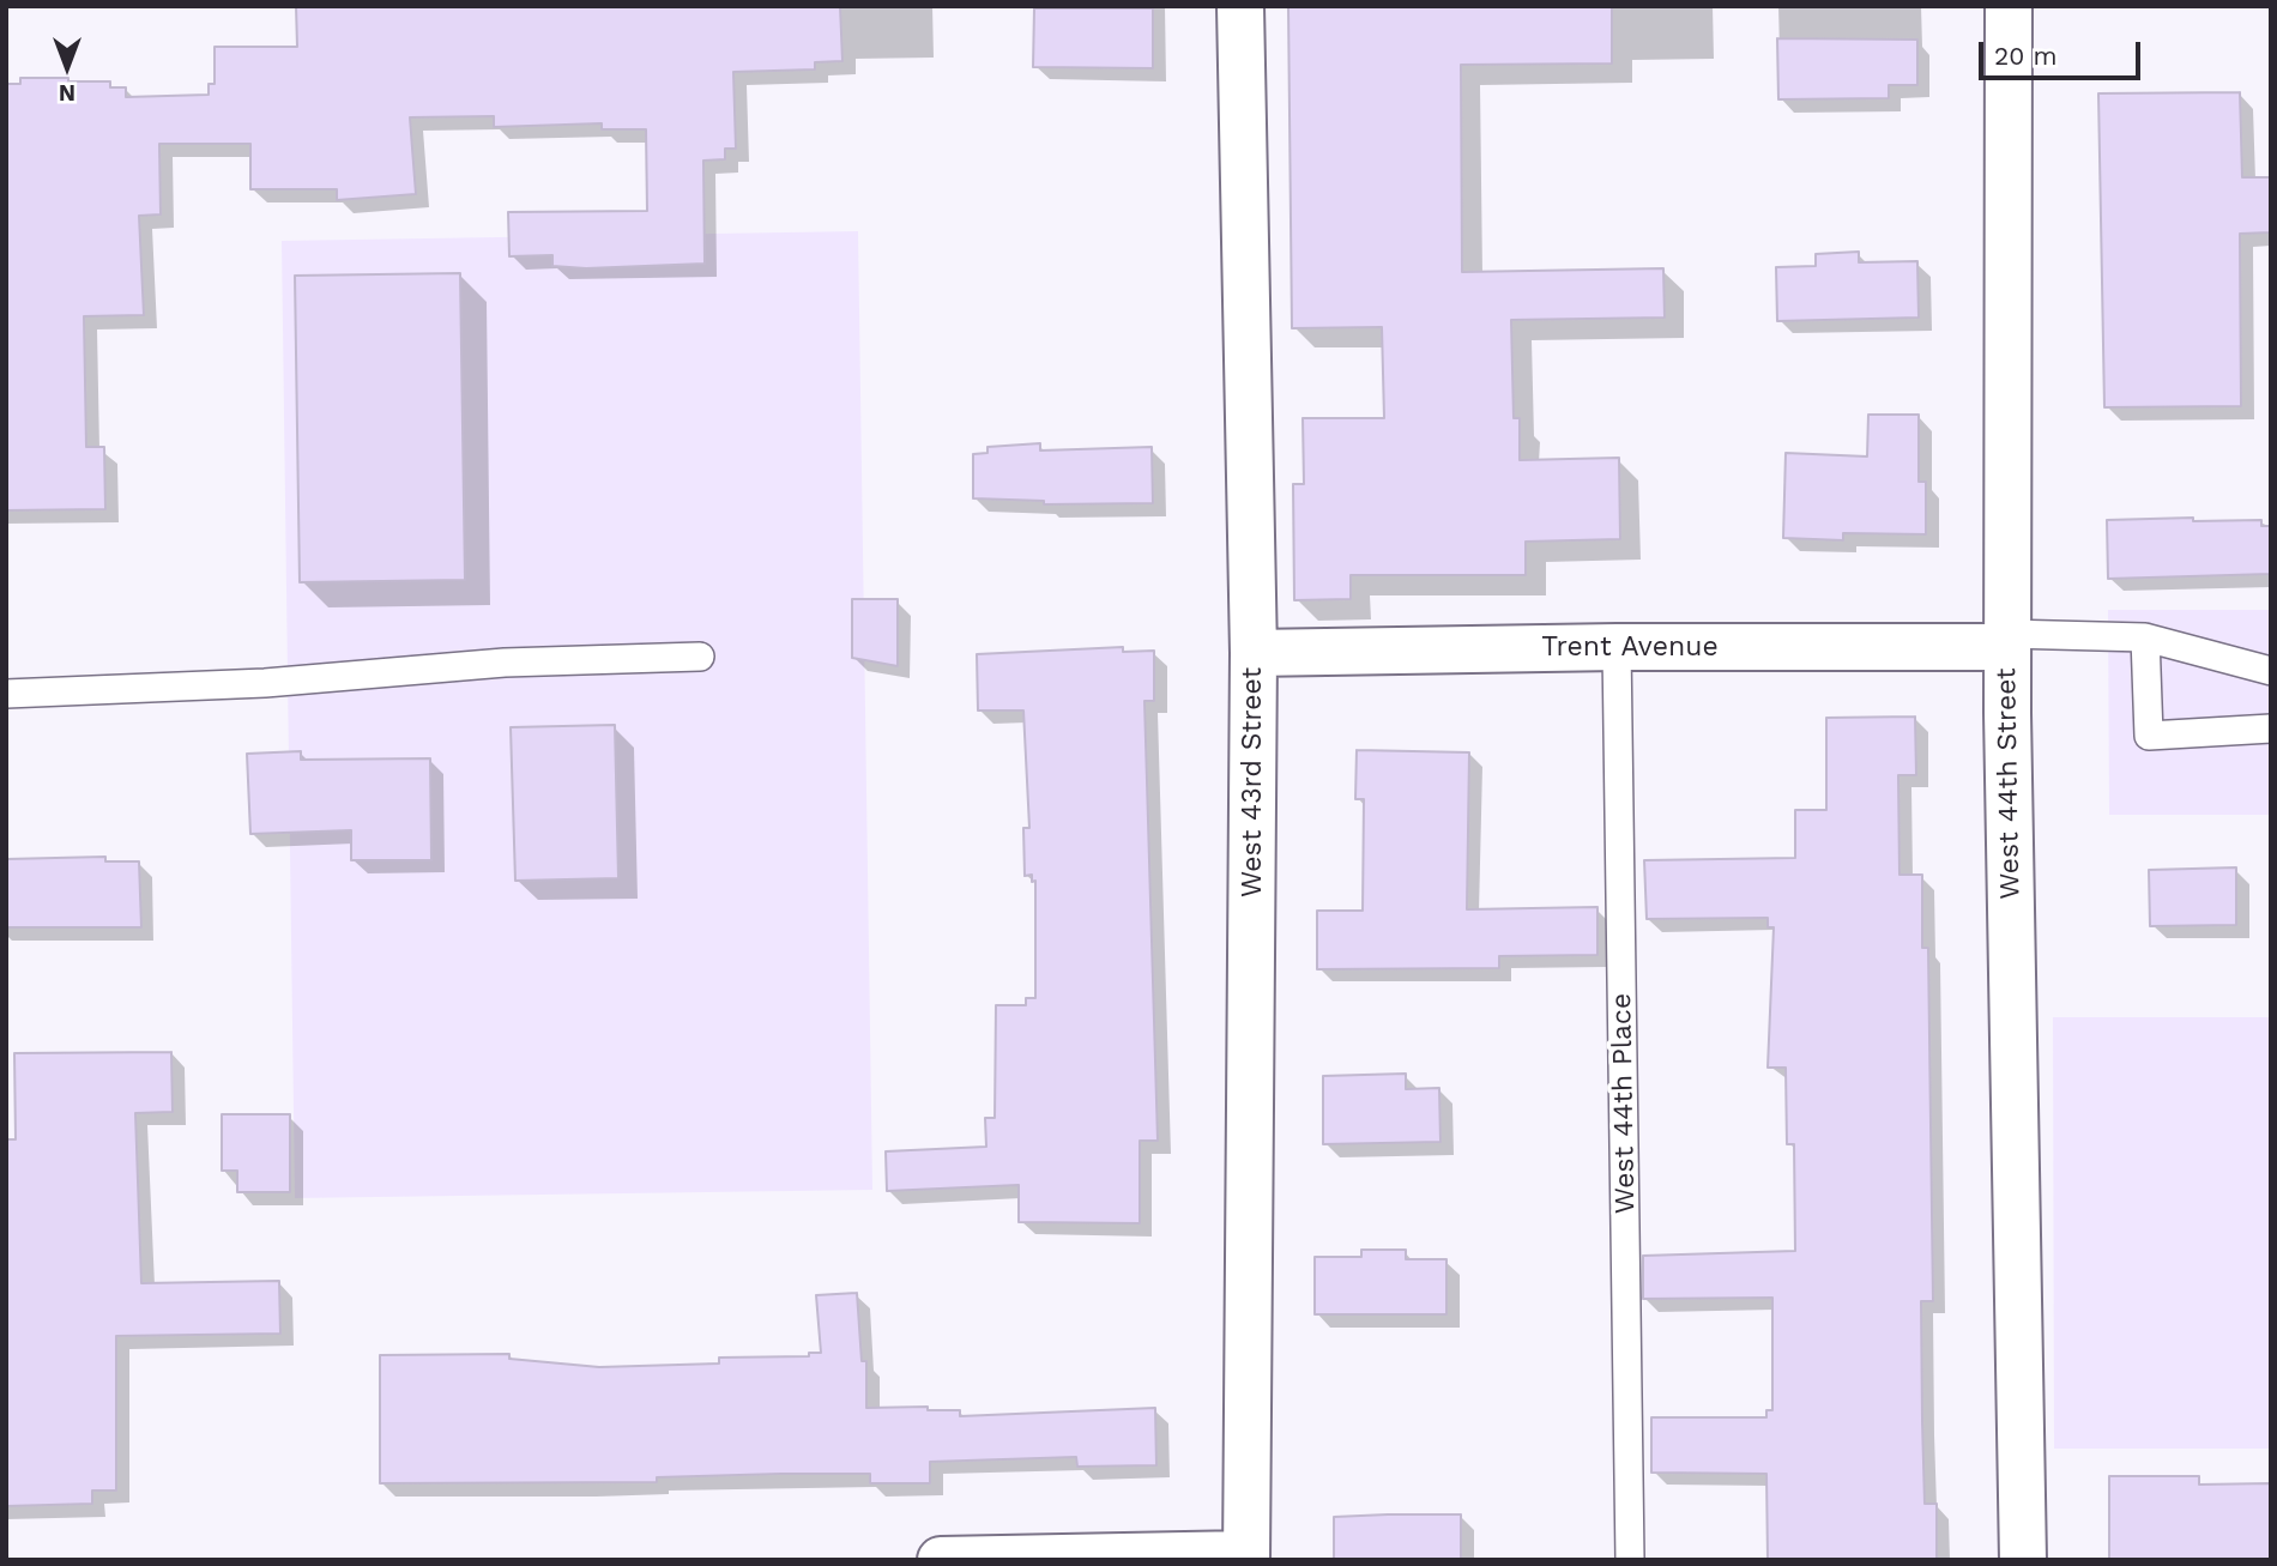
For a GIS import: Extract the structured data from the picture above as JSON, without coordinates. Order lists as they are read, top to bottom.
{
  "streets": {
    "street": ["Trent Avenue", "West 43rd Street", "West 44th Street"],
    "lane": ["West 44th Place"]
  },
  "crossings": [
    ["Trent Avenue", "West 43rd Street"],
    ["Trent Avenue", "West 44th Street"],
    ["Trent Avenue", "West 44th Place"]
  ],
  "scale_bar": "20 m",
  "north": "bottom"
}
